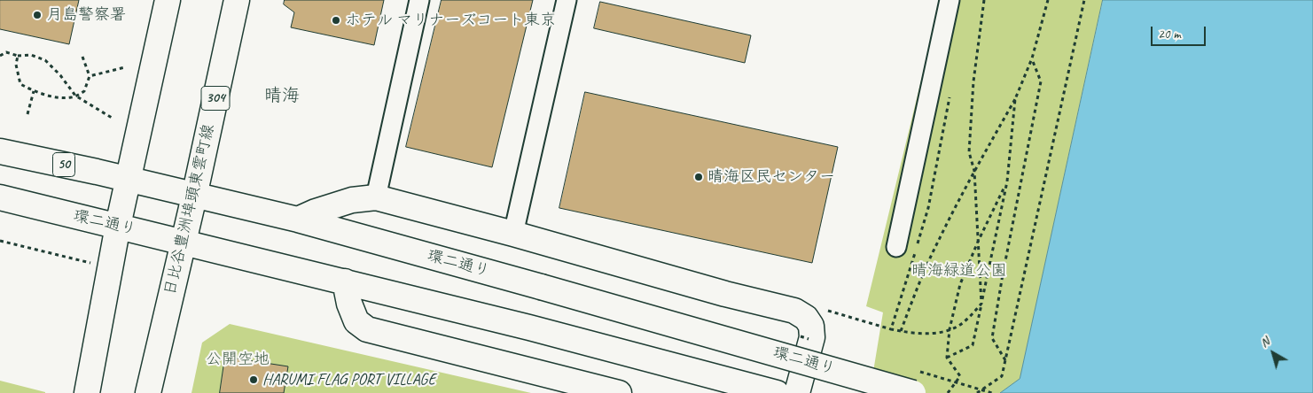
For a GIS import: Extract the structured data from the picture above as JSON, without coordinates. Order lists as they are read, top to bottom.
{
  "streets": {
    "main road": [
      "304",
      "50",
      "日比谷豊洲埠頭東雲町線",
      "環二通り"
    ]
  },
  "crossings": [
    ["日比谷豊洲埠頭東雲町線", "環二通り"]
  ],
  "districts": ["晴海"],
  "parks": ["晴海緑道公園", "公開空地"],
  "places": [
    "月島警察署",
    "ホテル マリナーズコート東京",
    "晴海区民センター",
    "HARUMI FLAG PORT VILLAGE"
  ],
  "scale_bar": "20 m",
  "north": "top left"
}
